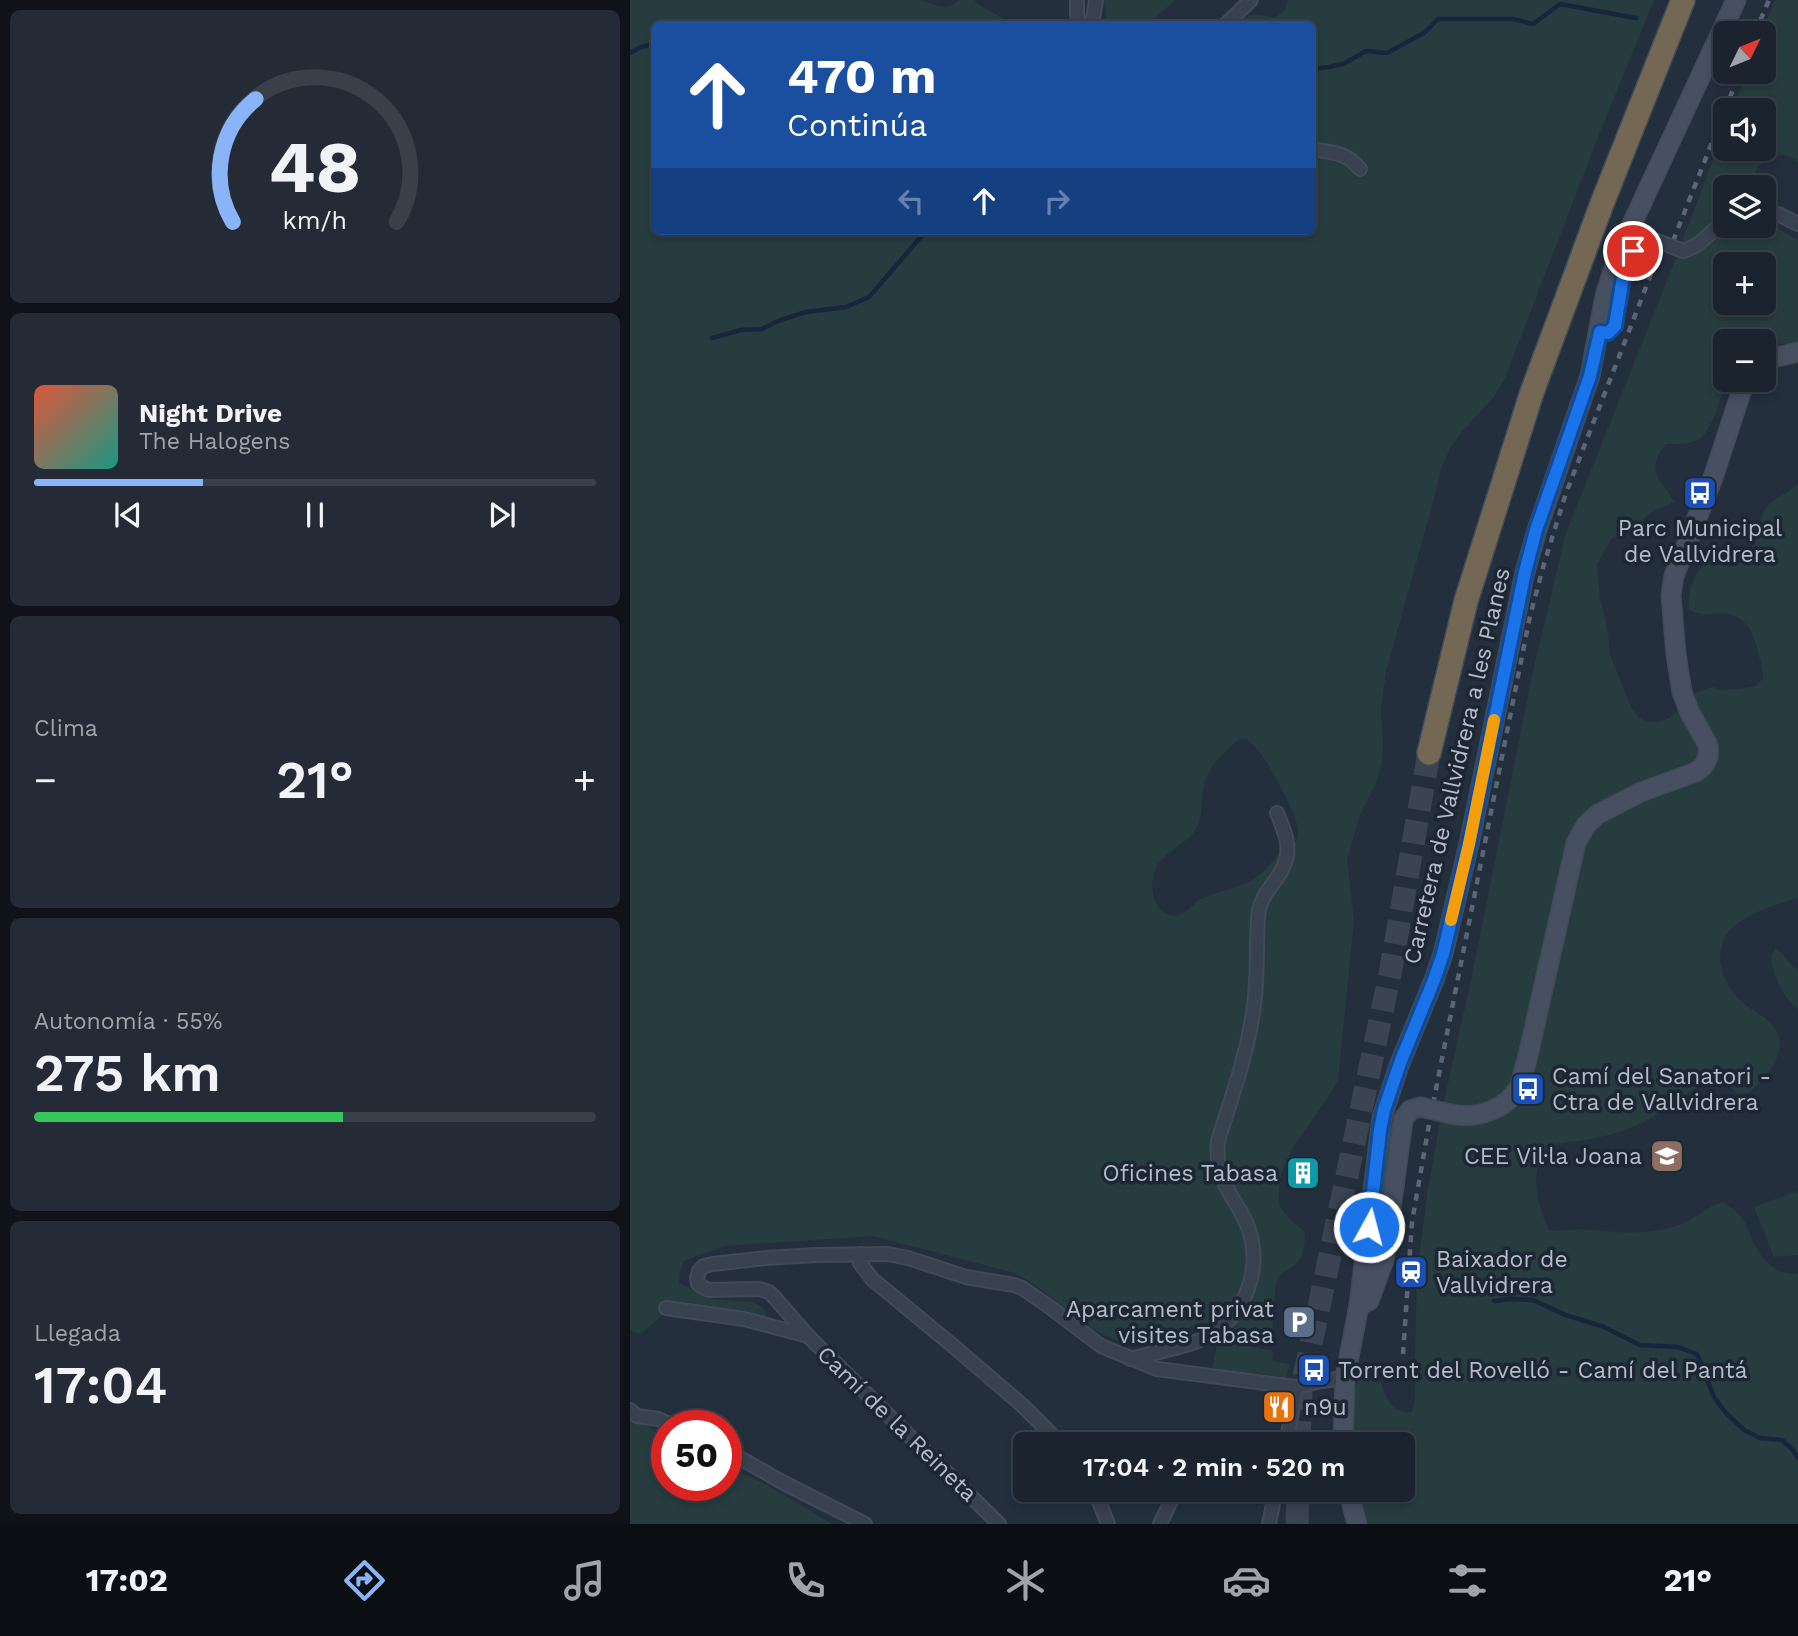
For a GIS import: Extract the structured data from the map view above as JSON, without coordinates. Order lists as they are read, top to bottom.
{
  "streets": {
    "main road": ["Carretera de Vallvidrera a les Planes"],
    "street": ["Camí de la Reineta"]
  },
  "places": {
    "bus stop": ["Parc Municipal de Vallvidrera", "Camí del Sanatori - Ctra de Vallvidrera", "Torrent del Rovelló - Camí del Pantá"],
    "school or university": ["CEE Vil·la Joana"],
    "building": ["Oficines Tabasa"],
    "station": ["Baixador de Vallvidrera"],
    "parking": ["Aparcament privat visites Tabasa"],
    "restaurant": ["n9u"]
  },
  "north": "top right",
  "page": {
    "map_buttons": ["+", "−"],
    "turn": ["470 m", "Continúa"],
    "song": ["Night Drive", "The Halogens"],
    "tile": [
      "Clima",
      ["Autonomía · 55%", "275 km"],
      ["Llegada", "17:04"]
    ],
    "heat": ["−", "21°", "+"],
    "limit": "50",
    "trip": "17:04 · 2 min · 520 m",
    "tabs": ["17:02", "21°"],
    "gauge": ["48", "km/h"]
  }
}
